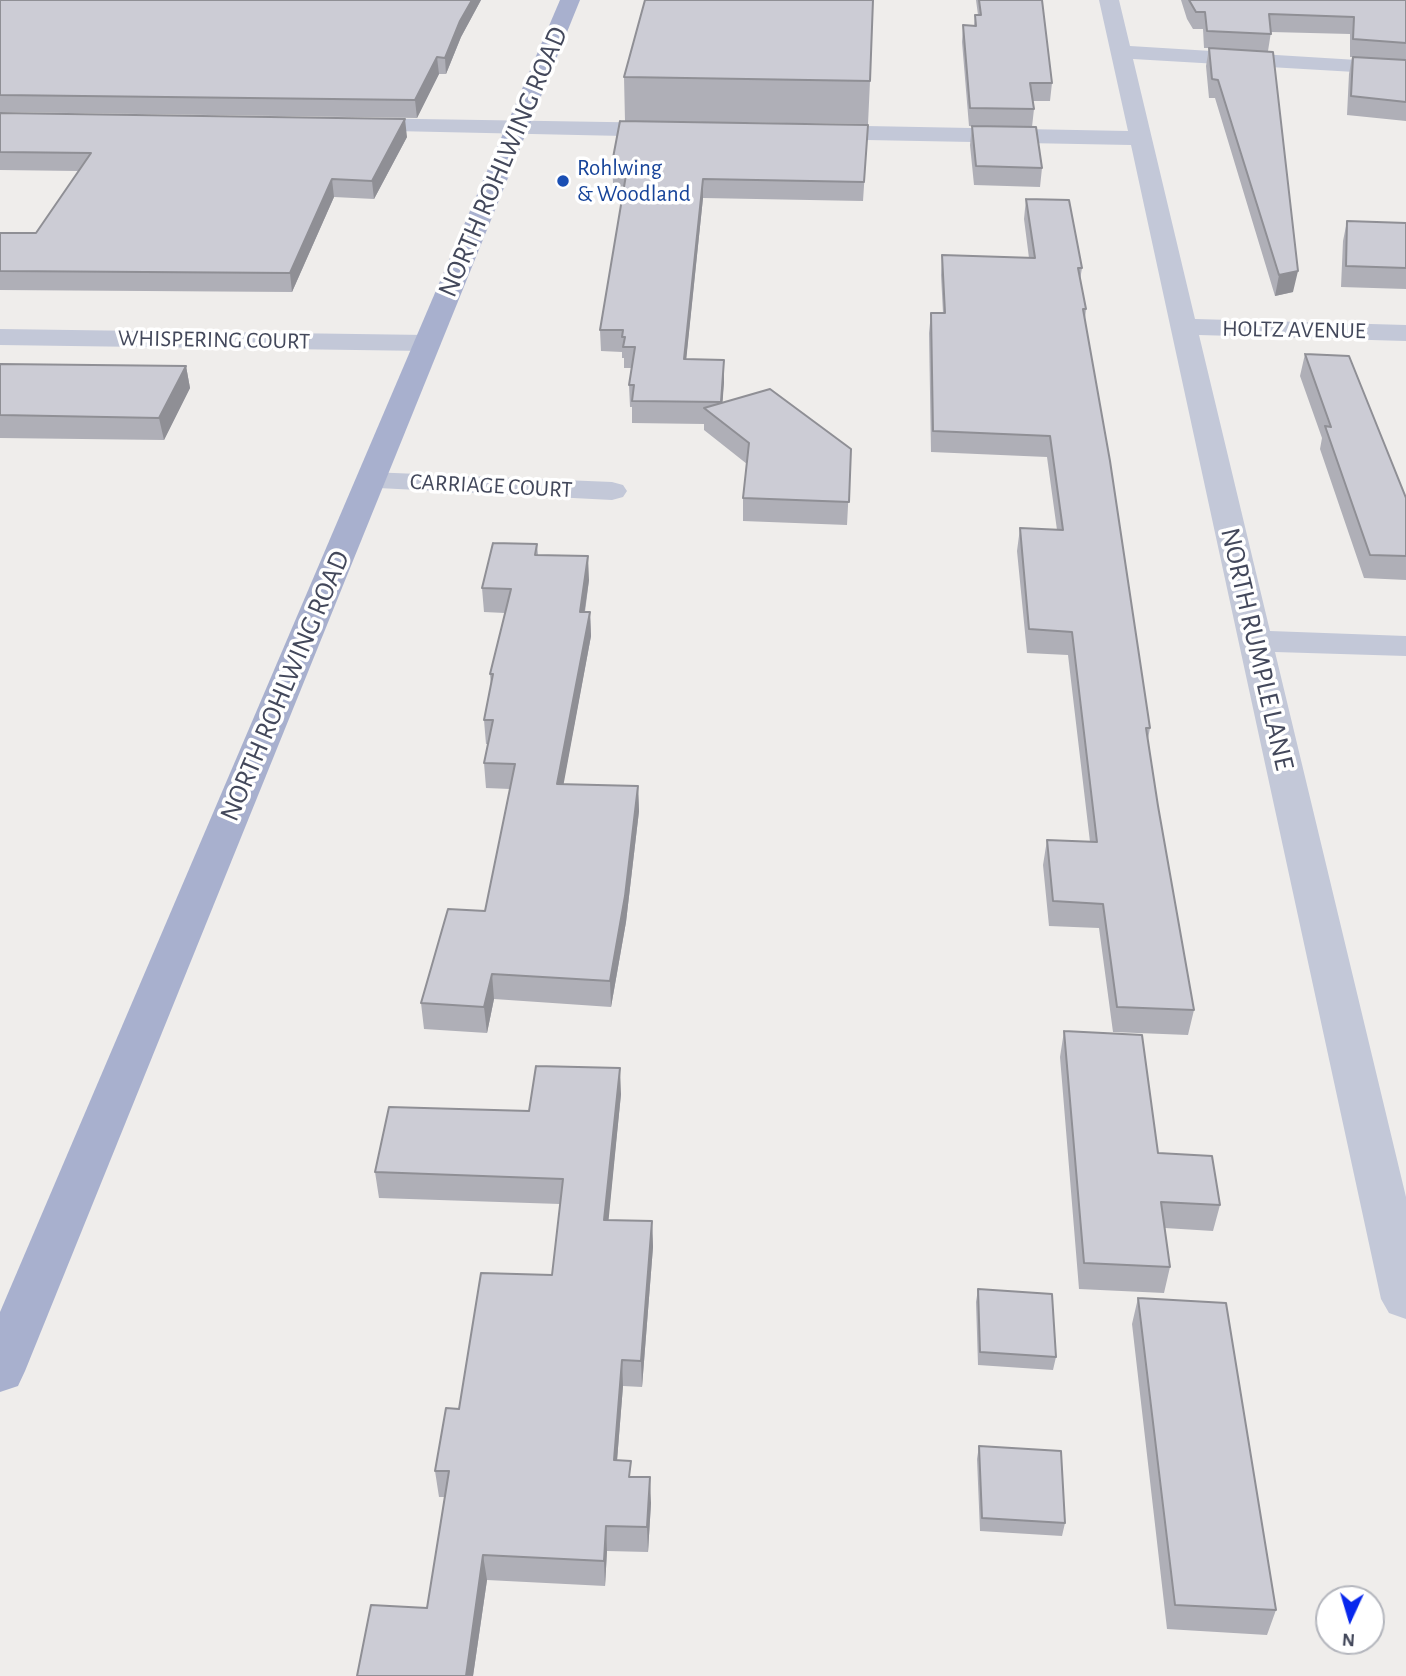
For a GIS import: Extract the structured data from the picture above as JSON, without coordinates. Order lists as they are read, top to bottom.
{
  "streets": {
    "main road": ["NORTH ROHLWING ROAD"],
    "street": [
      "HOLTZ AVENUE",
      "WHISPERING COURT",
      "CARRIAGE COURT",
      "NORTH RUMPLE LANE"
    ]
  },
  "crossings": [
    ["NORTH ROHLWING ROAD", "WHISPERING COURT"],
    ["NORTH ROHLWING ROAD", "CARRIAGE COURT"],
    ["HOLTZ AVENUE", "NORTH RUMPLE LANE"]
  ],
  "places": ["Rohlwing & Woodland"],
  "north": "bottom"
}
